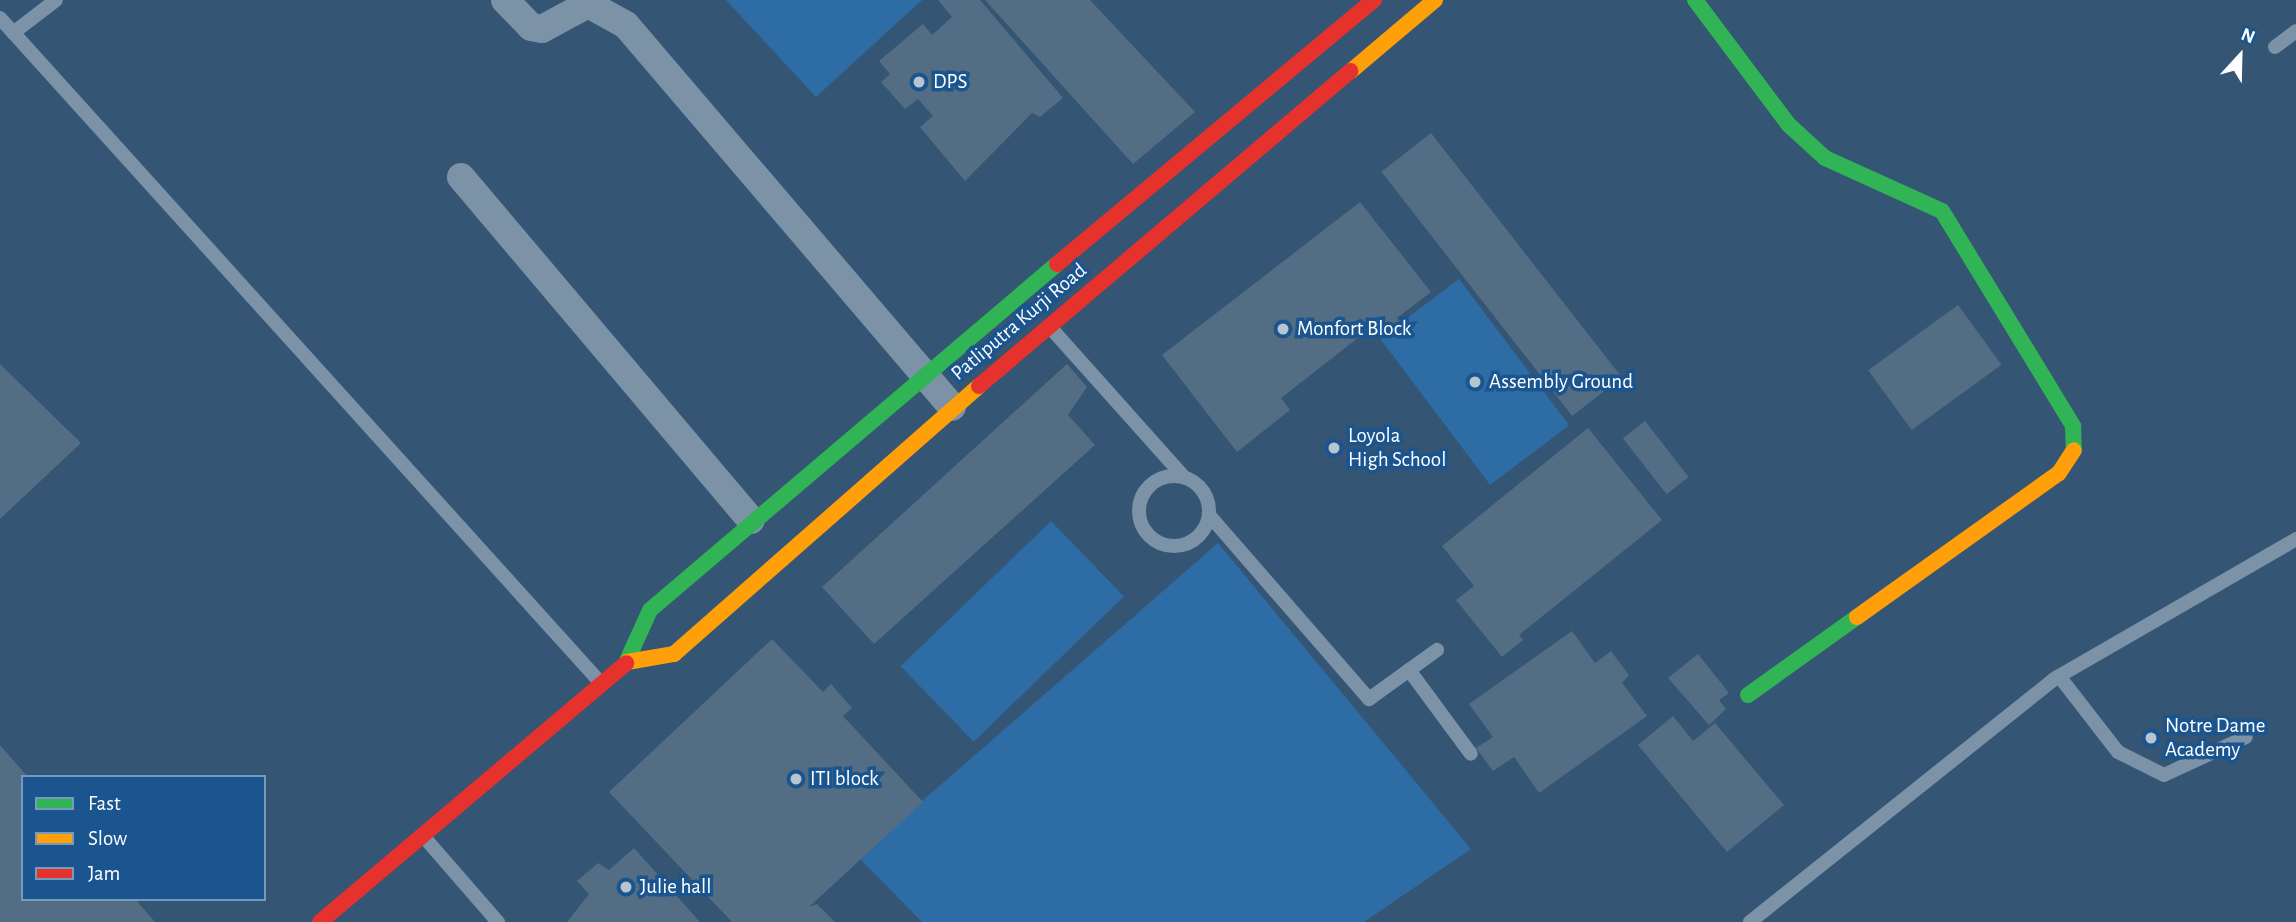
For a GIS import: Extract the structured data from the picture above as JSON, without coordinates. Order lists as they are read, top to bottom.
{
  "streets": {
    "street": ["Patliputra Kurji Road"]
  },
  "places": [
    "DPS",
    "Monfort Block",
    "Assembly Ground",
    "Loyola High School",
    "Notre Dame Academy",
    "ITI block",
    "Julie hall"
  ],
  "legend": ["Fast", "Slow", "Jam"],
  "north": "top"
}
